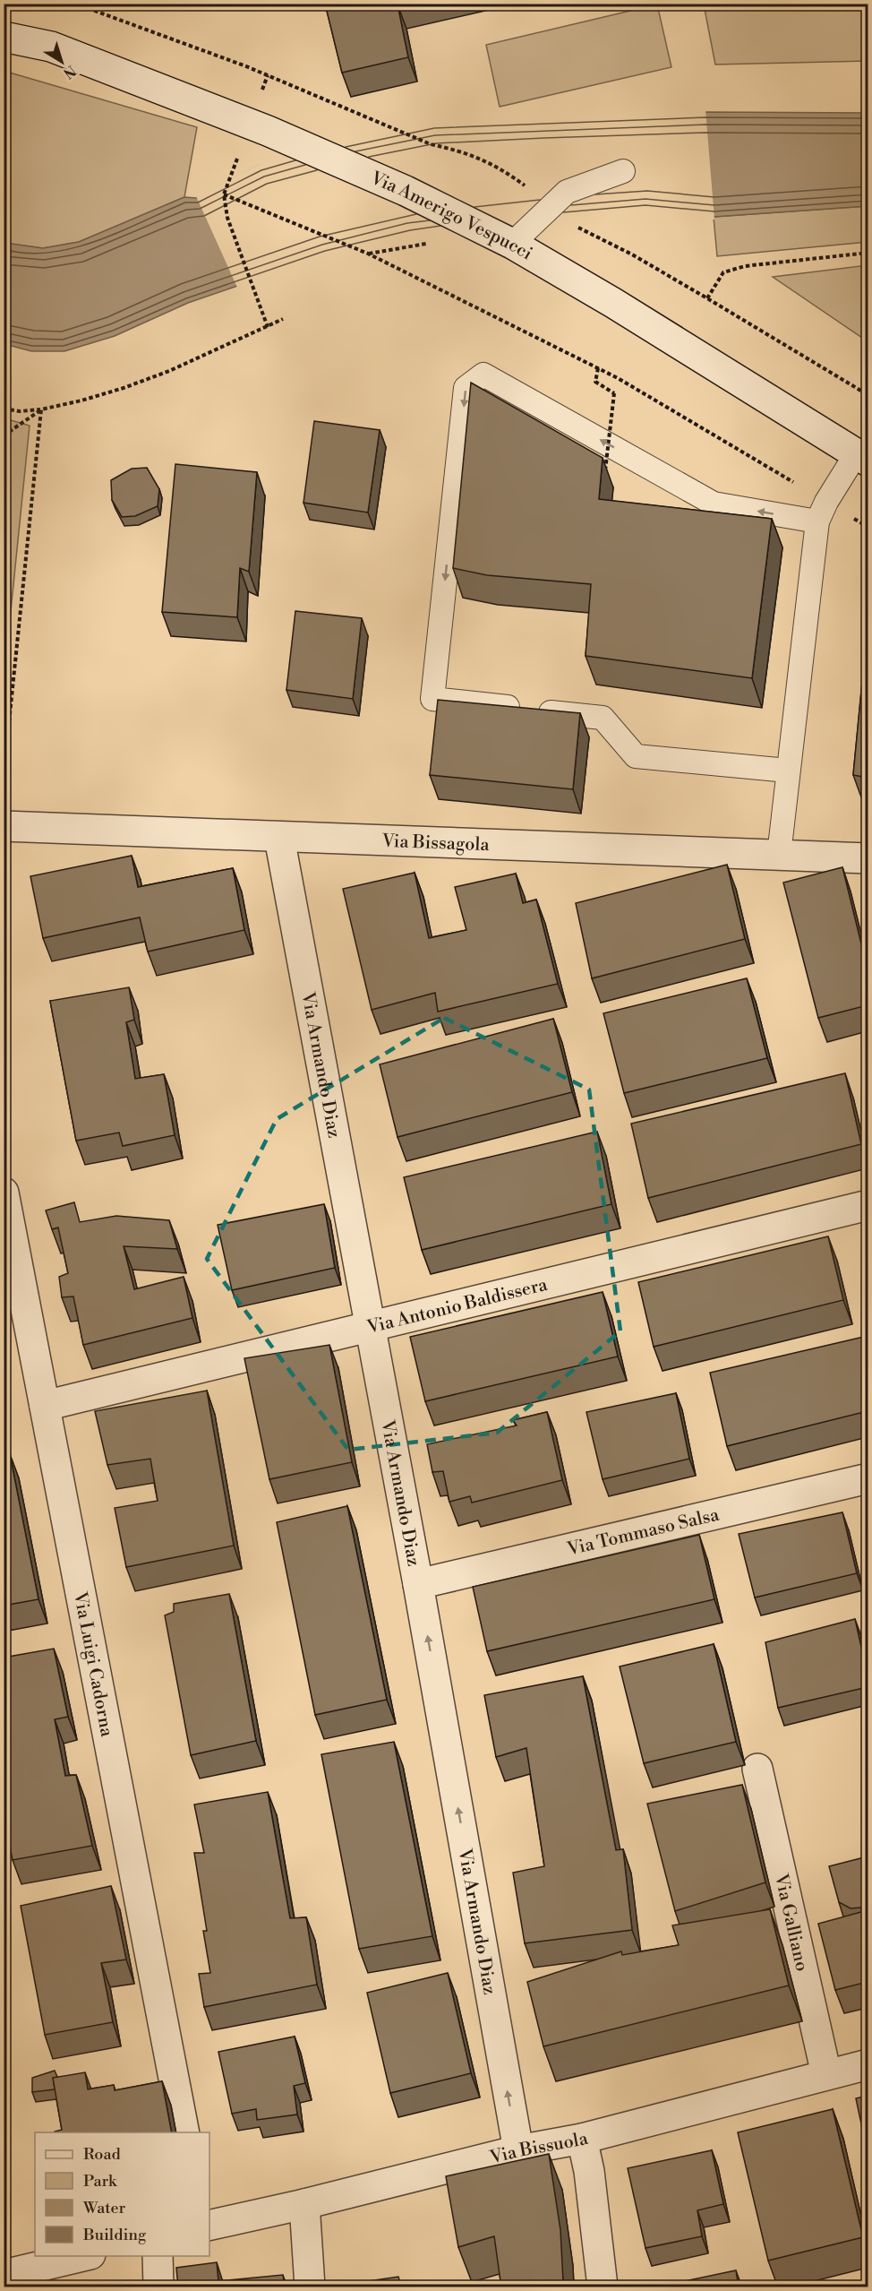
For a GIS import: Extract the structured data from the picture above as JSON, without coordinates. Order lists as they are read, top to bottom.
{
  "streets": {
    "street": [
      "Via Amerigo Vespucci",
      "Via Bissagola",
      "Via Armando Diaz",
      "Via Antonio Baldissera",
      "Via Tommaso Salsa",
      "Via Luigi Cadorna",
      "Via Galliano",
      "Via Bissuola"
    ]
  },
  "crossings": [
    ["Via Bissagola", "Via Armando Diaz"],
    ["Via Armando Diaz", "Via Antonio Baldissera"],
    ["Via Armando Diaz", "Via Tommaso Salsa"],
    ["Via Armando Diaz", "Via Bissuola"],
    ["Via Antonio Baldissera", "Via Luigi Cadorna"],
    ["Via Galliano", "Via Bissuola"]
  ],
  "one_way": ["Via Armando Diaz"],
  "legend": [
    "Road",
    "Park",
    "Water",
    "Building"
  ],
  "north": "bottom right"
}
